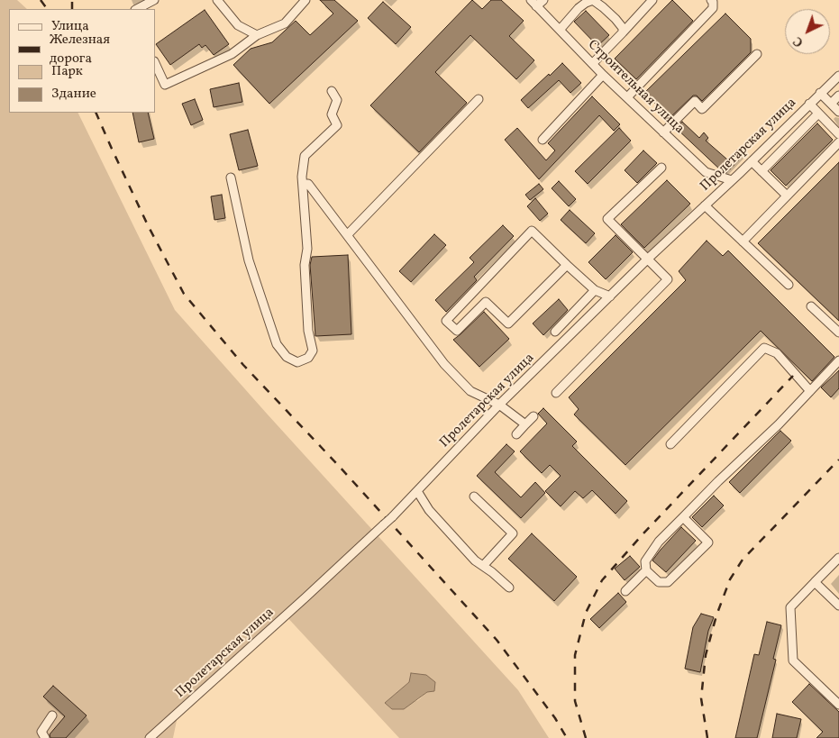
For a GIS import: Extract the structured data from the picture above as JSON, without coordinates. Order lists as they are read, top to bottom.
{
  "streets": {
    "street": ["Строительная улица", "Пролетарская улица"]
  },
  "crossings": [
    ["Строительная улица", "Пролетарская улица"]
  ],
  "legend": [
    "Улица",
    "Железная дорога",
    "Парк",
    "Здание"
  ],
  "north": "bottom left"
}
